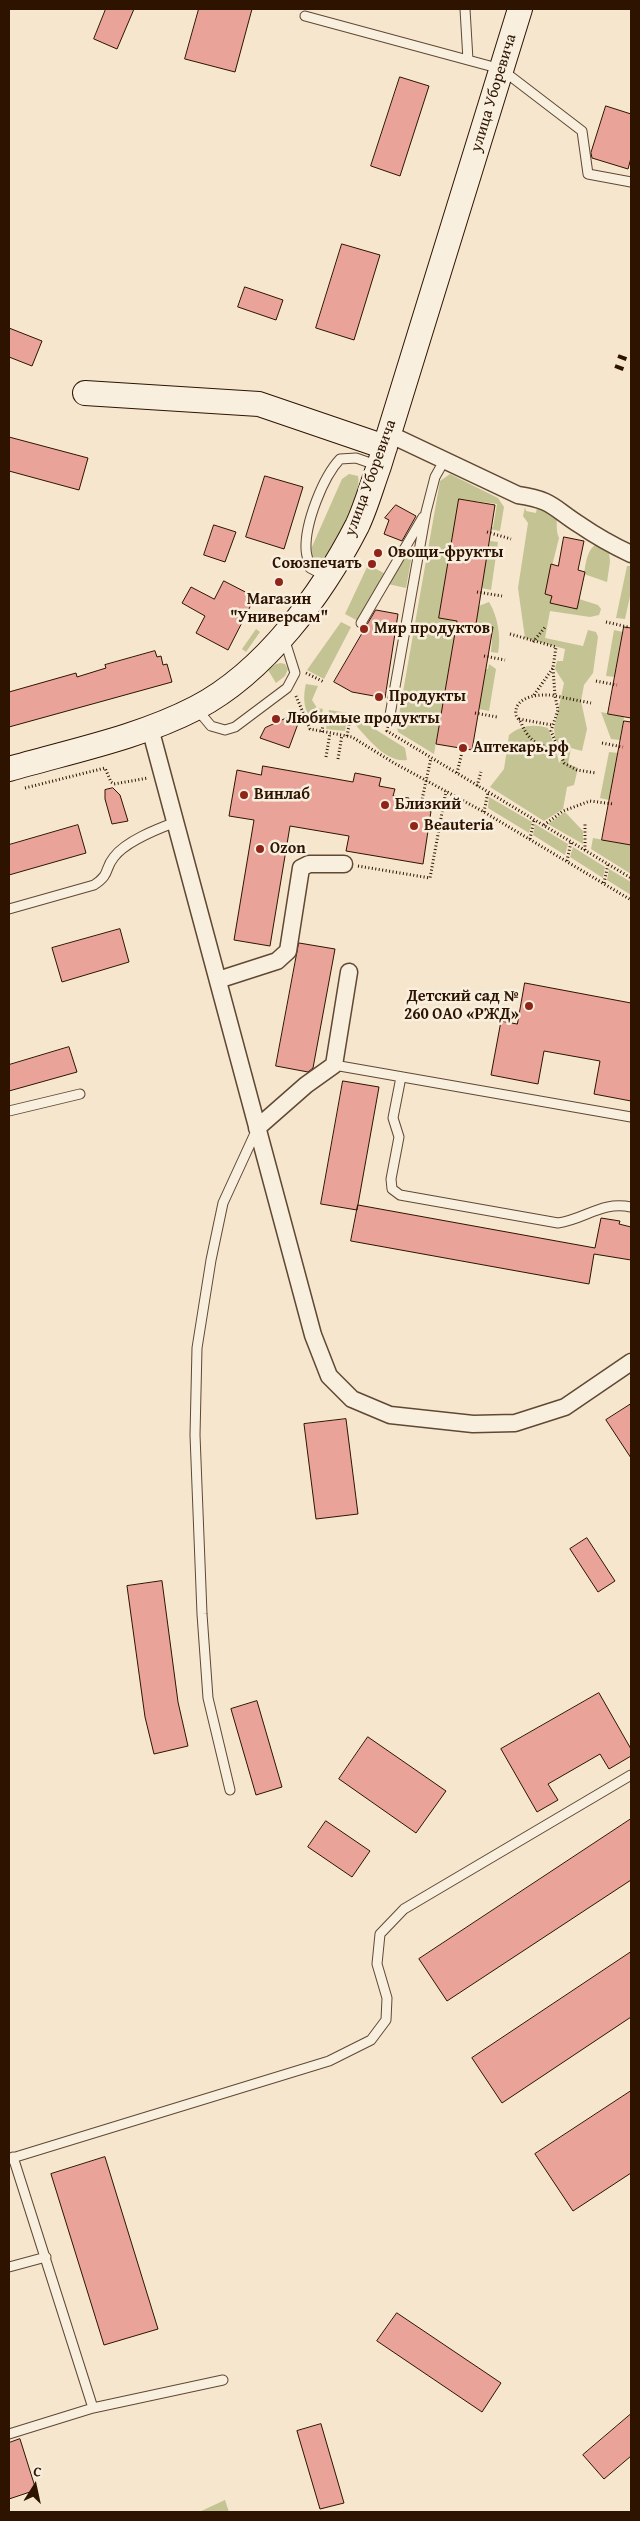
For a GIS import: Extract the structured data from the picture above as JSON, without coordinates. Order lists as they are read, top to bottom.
{
  "streets": {
    "main road": ["улица Уборевича"]
  },
  "places": [
    "Овощи-фрукты",
    "Союзпечать",
    "Магазин \"Универсам\"",
    "Мир продуктов",
    "Продукты",
    "Любимые продукты",
    "Аптекарь.рф",
    "Винлаб",
    "Близкий",
    "Beauteria",
    "Ozon",
    "Детский сад № 260 ОАО «РЖД»"
  ],
  "north": "top"
}
